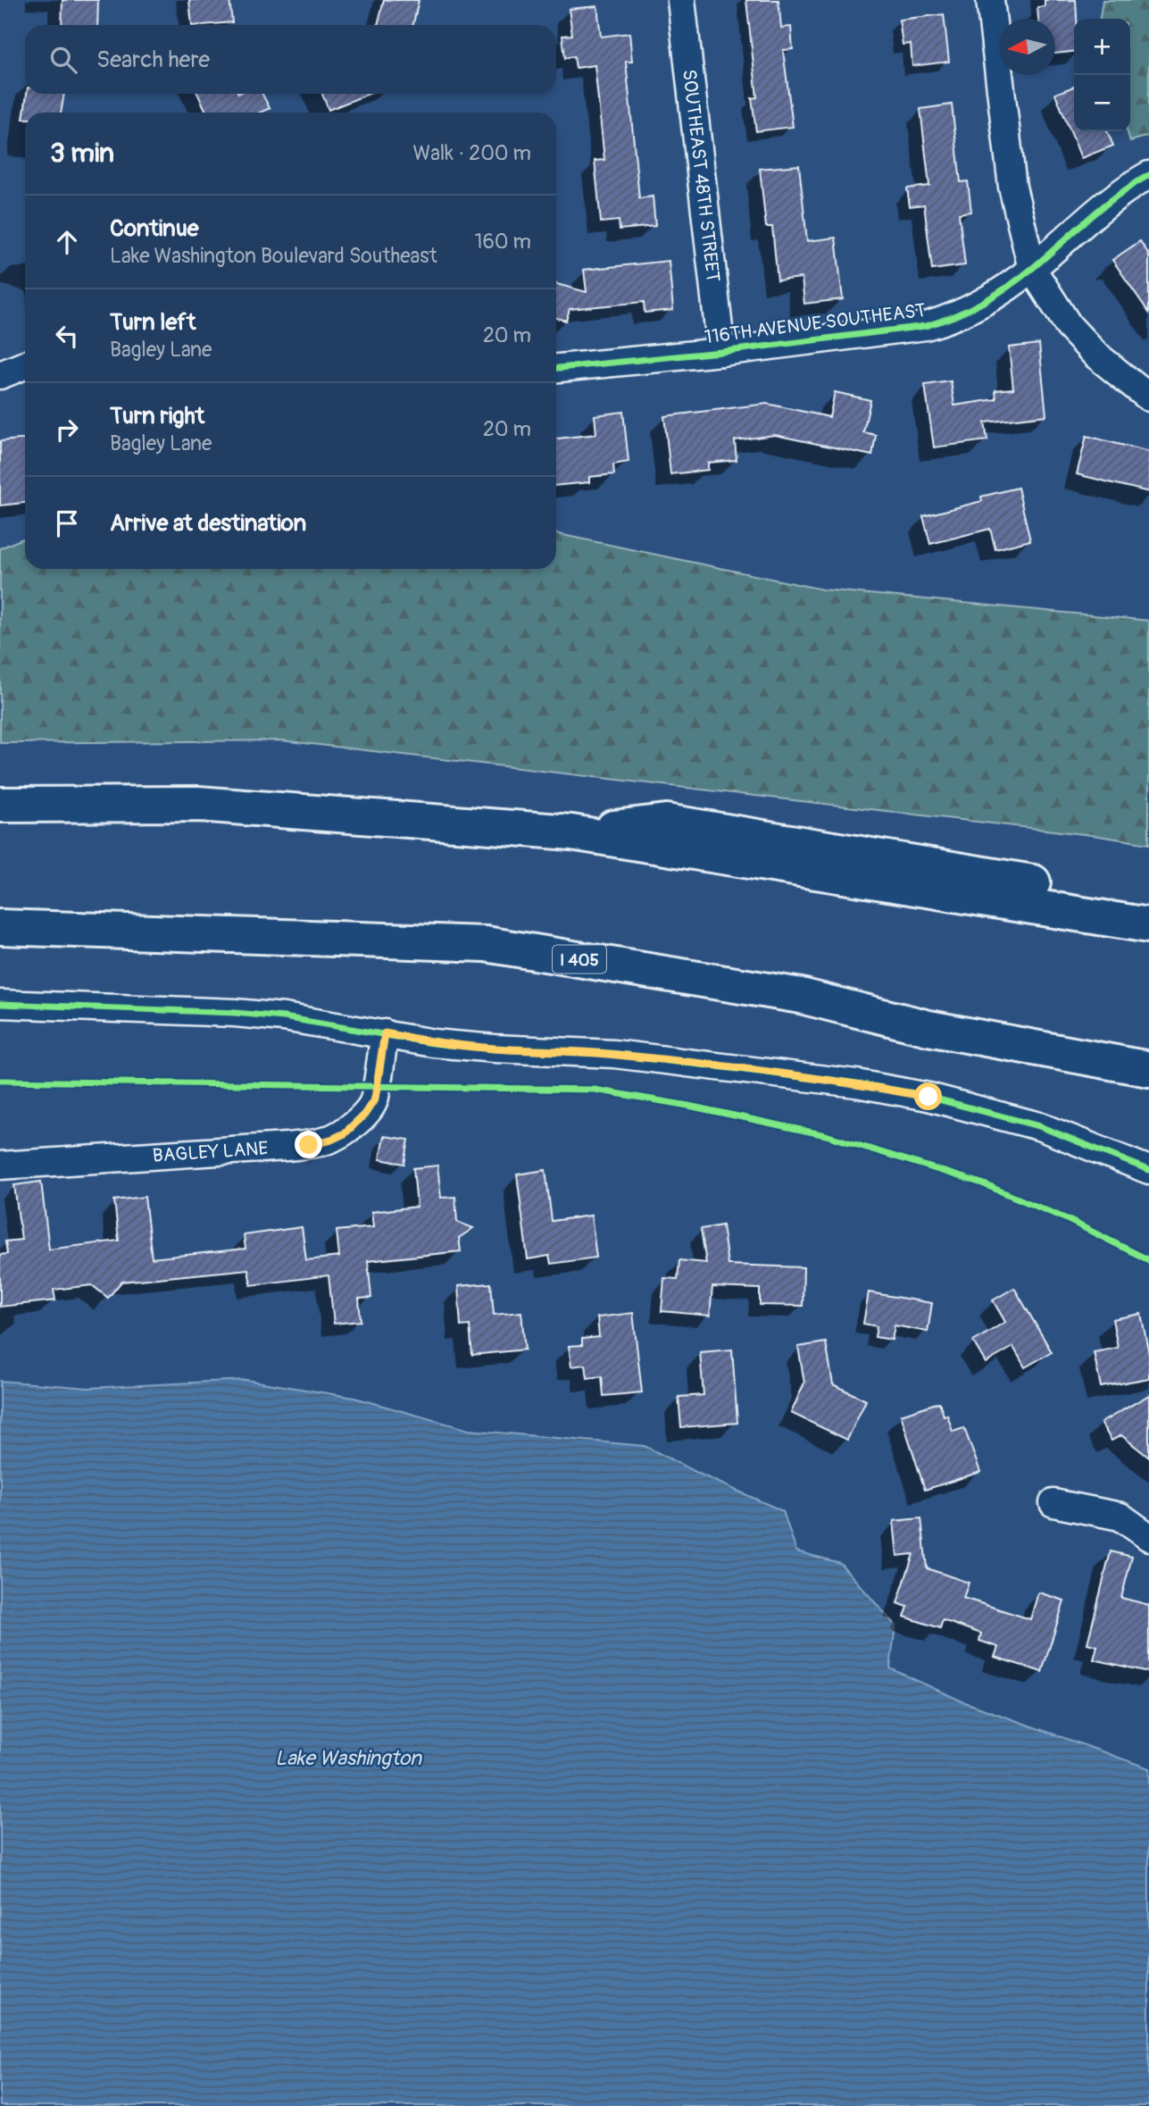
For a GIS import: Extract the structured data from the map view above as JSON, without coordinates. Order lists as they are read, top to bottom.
{
  "streets": {
    "highway": ["I 405"],
    "street": ["SOUTHEAST 48TH STREET", "116TH AVENUE SOUTHEAST", "BAGLEY LANE"]
  },
  "crossings": [
    ["SOUTHEAST 48TH STREET", "116TH AVENUE SOUTHEAST"]
  ],
  "water": ["Lake Washington"],
  "north": "left",
  "page": {
    "map_buttons": ["+", "−"],
    "search": "Search here",
    "heading": ["3 min", "Walk · 200 m"],
    "list": [
      ["Continue", "Lake Washington Boulevard Southeast", "160 m"],
      ["Turn left", "Bagley Lane", "20 m"],
      ["Turn right", "Bagley Lane", "20 m"],
      "Arrive at destination"
    ]
  }
}
